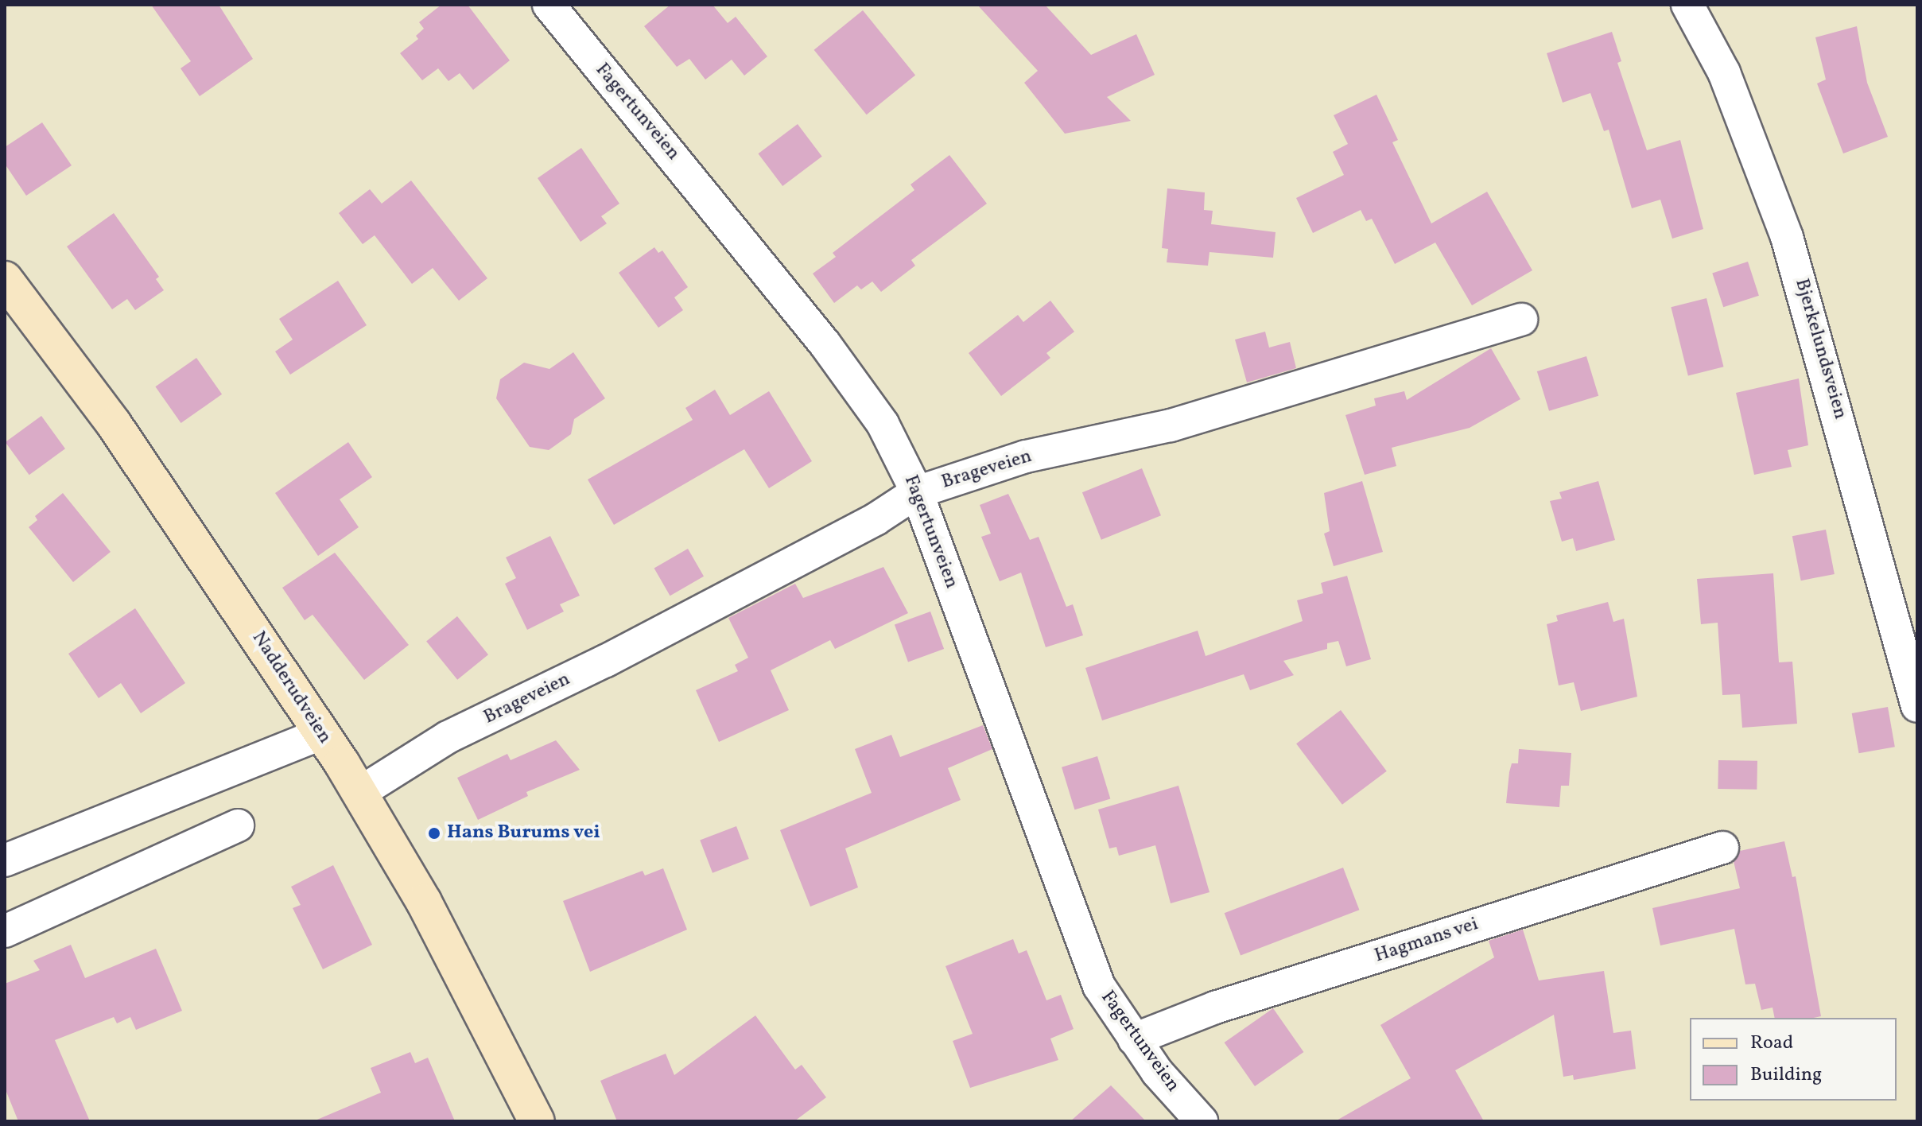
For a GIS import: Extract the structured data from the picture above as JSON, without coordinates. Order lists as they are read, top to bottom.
{
  "streets": {
    "main road": ["Nadderudveien"],
    "street": [
      "Fagertunveien",
      "Bjerkelundsveien",
      "Brageveien",
      "Hagmans vei"
    ]
  },
  "crossings": [
    ["Fagertunveien", "Brageveien"],
    ["Fagertunveien", "Hagmans vei"],
    ["Brageveien", "Nadderudveien"]
  ],
  "places": ["Hans Burums vei"],
  "legend": ["Road", "Building"]
}
